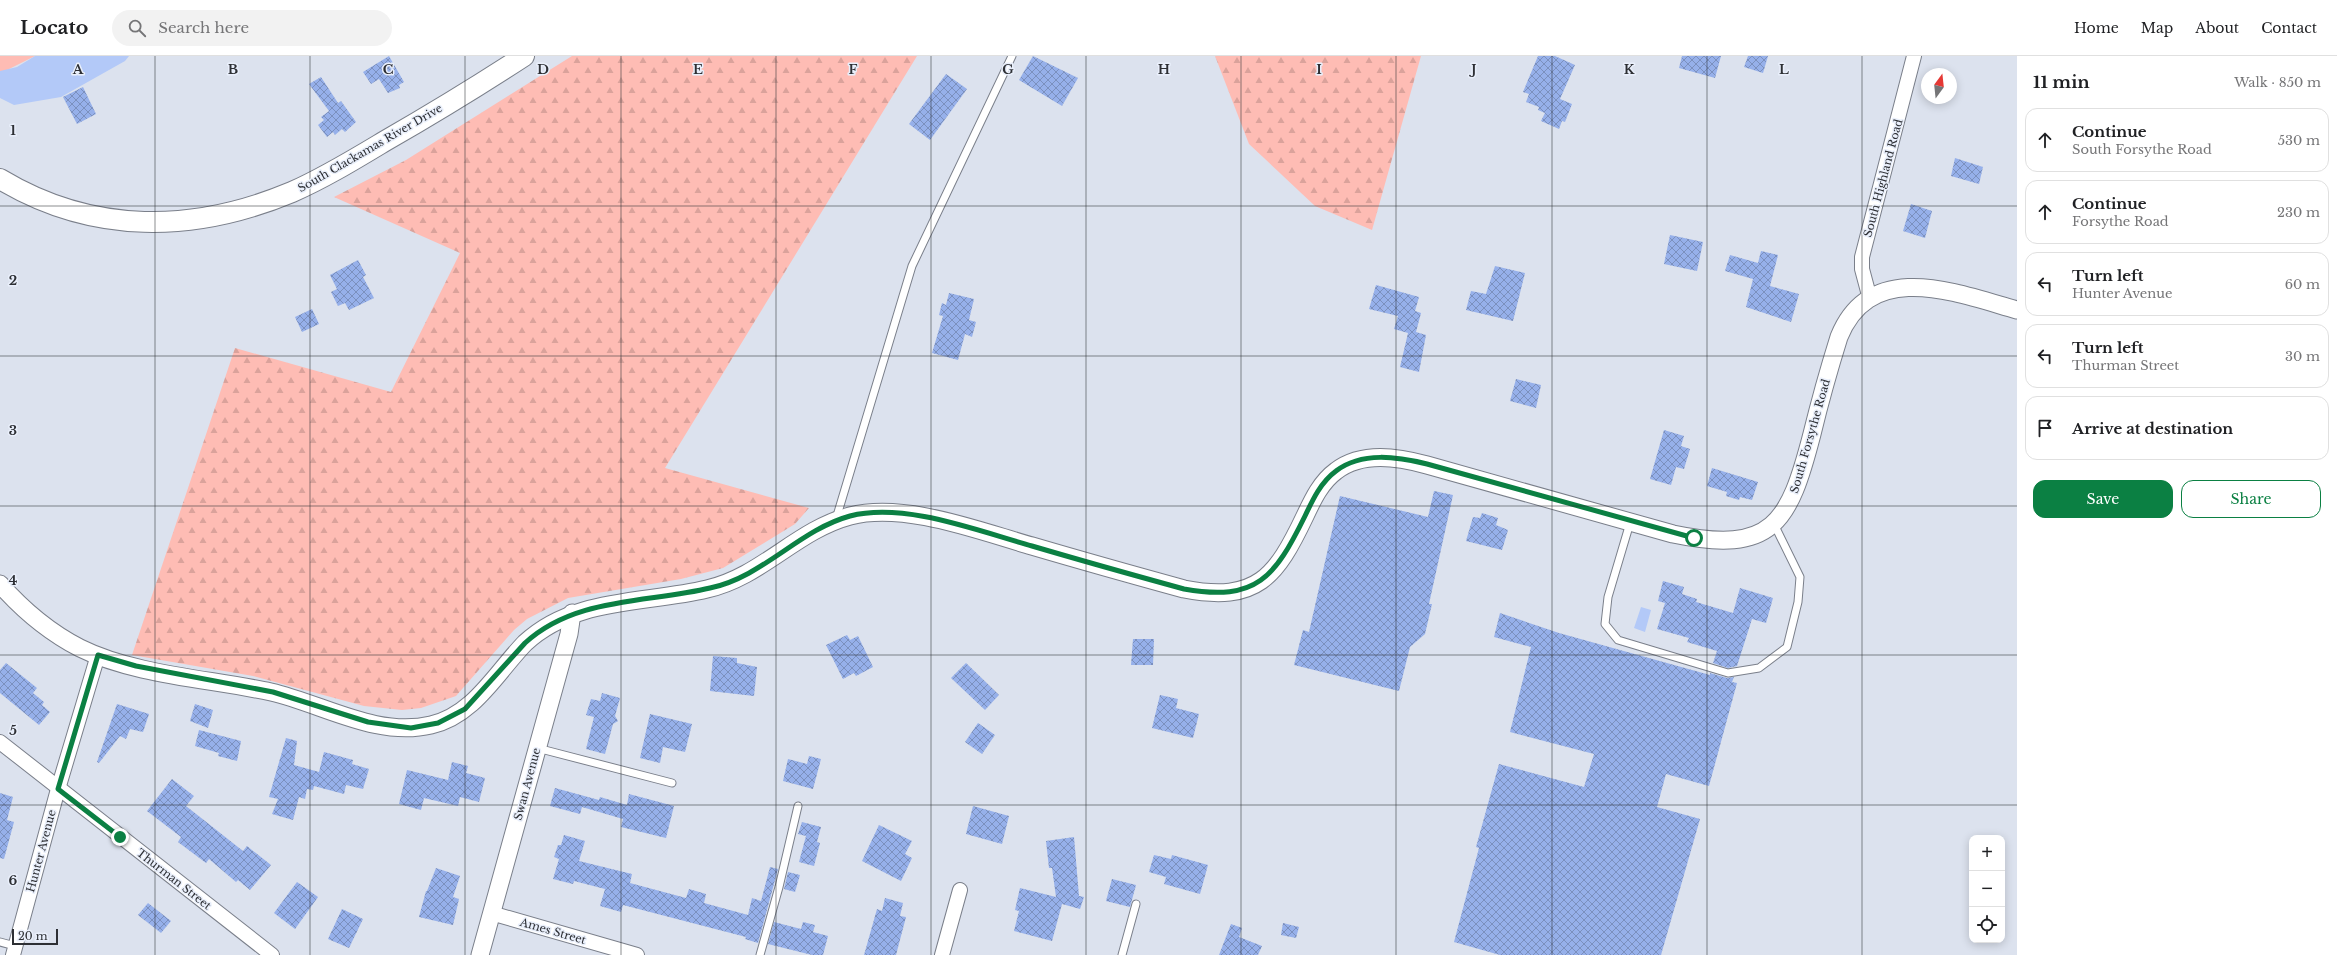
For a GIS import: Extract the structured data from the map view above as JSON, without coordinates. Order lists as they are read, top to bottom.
{
  "streets": {
    "main road": ["South Clackamas River Drive"],
    "street": [
      "South Highland Road",
      "South Forsythe Road",
      "Swan Avenue",
      "Hunter Avenue",
      "Thurman Street",
      "Ames Street"
    ]
  },
  "crossings": [
    ["South Highland Road", "South Forsythe Road"],
    ["South Forsythe Road", "Swan Avenue"],
    ["South Forsythe Road", "Hunter Avenue"],
    ["Swan Avenue", "Ames Street"],
    ["Hunter Avenue", "Thurman Street"]
  ],
  "scale_bar": "20 m",
  "north": "top",
  "page": {
    "header": "Locato",
    "search": "Search here",
    "nav": [
      "Home",
      "Map",
      "About",
      "Contact"
    ],
    "heading": ["11 min", "Walk · 850 m"],
    "list": [
      ["Continue", "South Forsythe Road", "530 m"],
      ["Continue", "Forsythe Road", "230 m"],
      ["Turn left", "Hunter Avenue", "60 m"],
      ["Turn left", "Thurman Street", "30 m"],
      "Arrive at destination"
    ],
    "buttons": ["Save", "Share"],
    "map_buttons": ["+", "−"],
    "scale": "20 m"
  },
  "grid": {
    "columns": [
      "A",
      "B",
      "C",
      "D",
      "E",
      "F",
      "G",
      "H",
      "I",
      "J",
      "K",
      "L"
    ],
    "rows": [
      "1",
      "2",
      "3",
      "4",
      "5",
      "6"
    ]
  }
}
